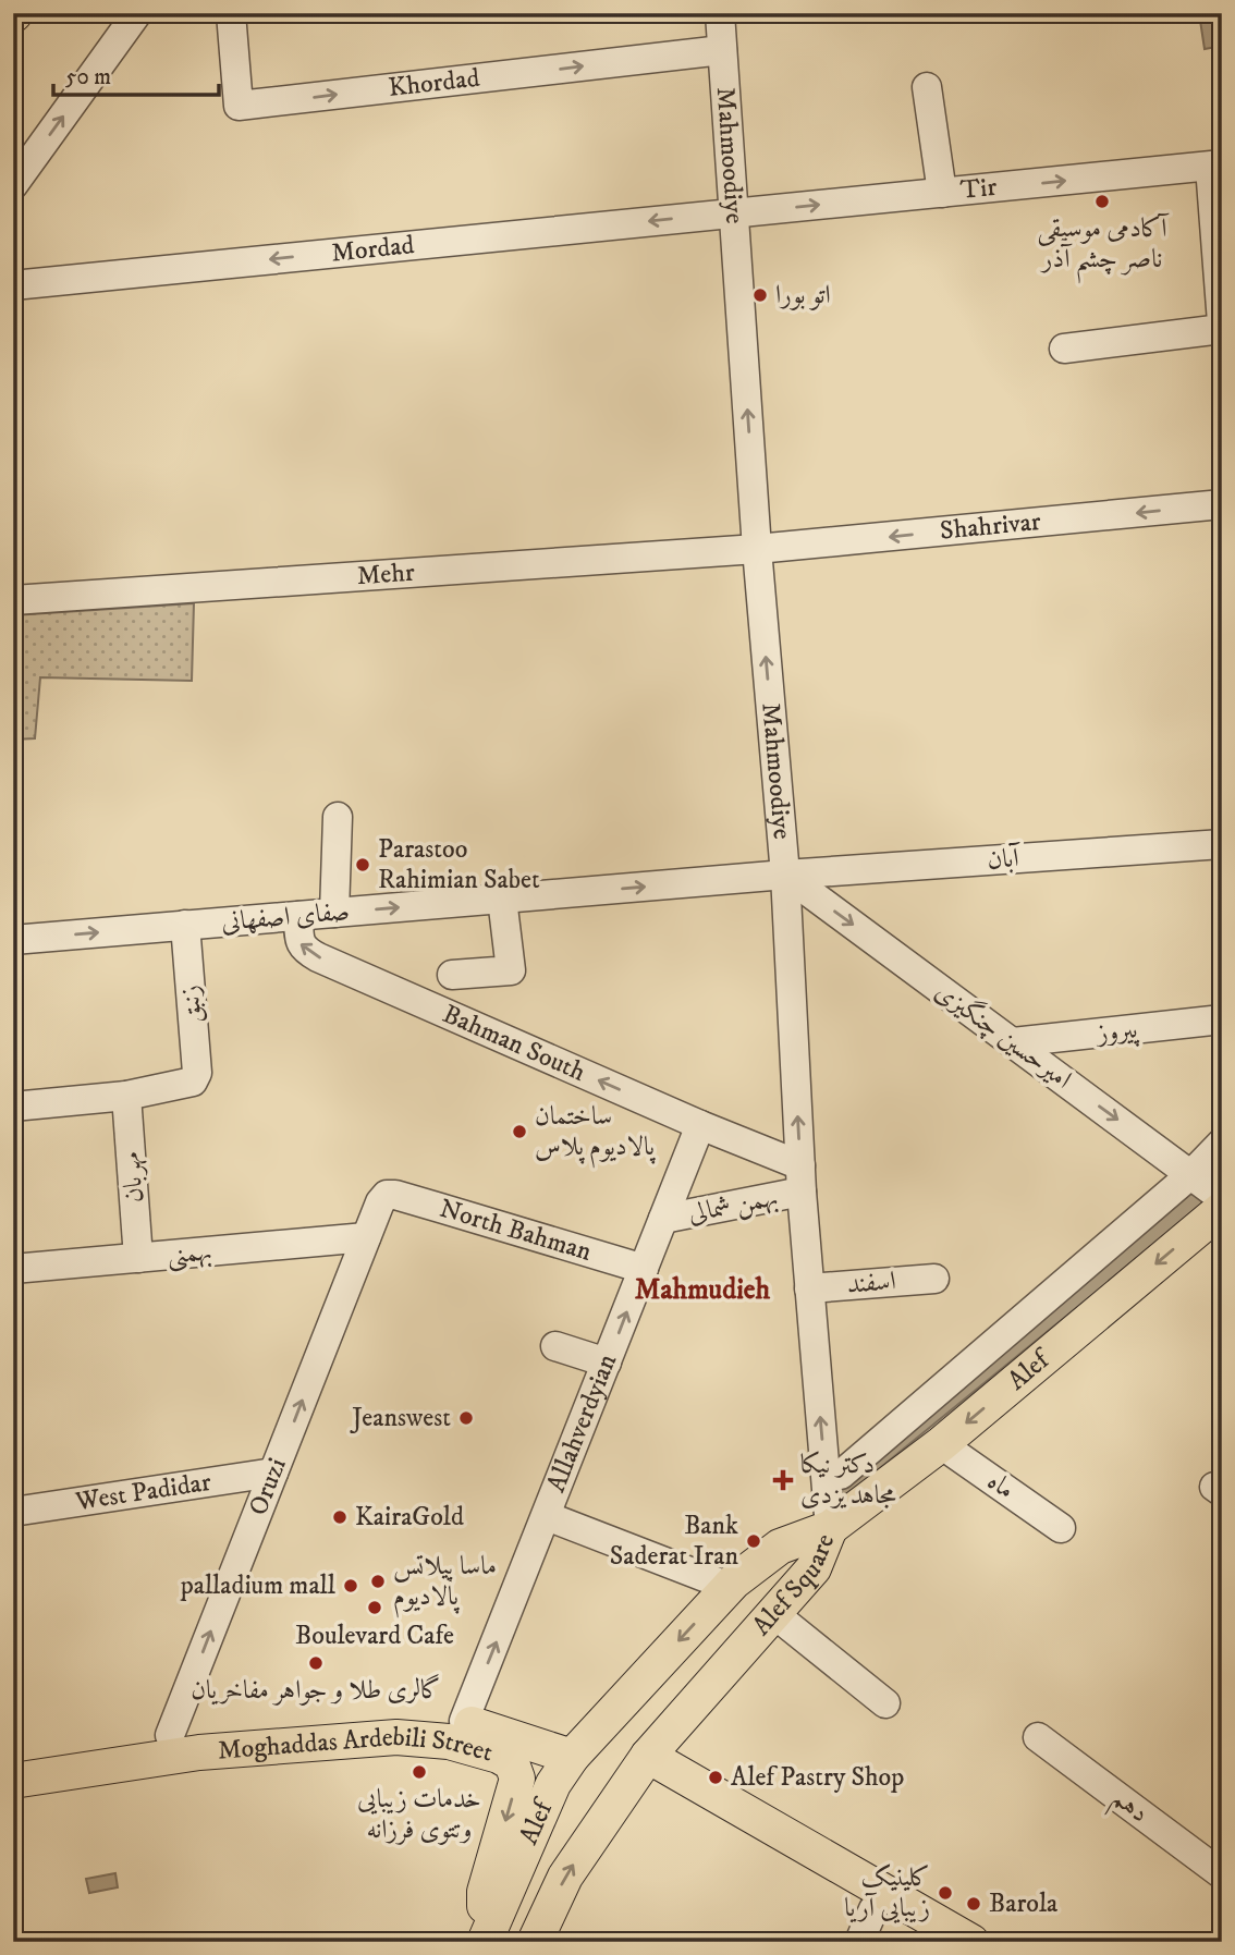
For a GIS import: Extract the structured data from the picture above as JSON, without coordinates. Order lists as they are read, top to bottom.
{
  "streets": {
    "main road": ["Alef", "Alef Square", "Moghaddas Ardebili Street"],
    "street": [
      "Khordad",
      "Mahmoodiye",
      "Tir",
      "Mordad",
      "Shahrivar",
      "Mehr",
      "آبان",
      "صفای اصفهانی",
      "زنبق",
      "پیروز",
      "امیرحسین چنگیزی",
      "Bahman South",
      "مهربان",
      "بهمن شمالی",
      "بهمنی",
      "اسفند",
      "Allahverdyian",
      "ماه",
      "Oruzi",
      "West Padidar",
      "دهم"
    ]
  },
  "crossings": [
    ["Khordad", "Mahmoodiye"],
    ["Mahmoodiye", "Tir"],
    ["Mahmoodiye", "Mordad"],
    ["Mahmoodiye", "Shahrivar"],
    ["Mahmoodiye", "Mehr"],
    ["Mahmoodiye", "آبان"],
    ["Mahmoodiye", "صفای اصفهانی"],
    ["Mahmoodiye", "امیرحسین چنگیزی"],
    ["Mahmoodiye", "Bahman South"],
    ["Mahmoodiye", "بهمن شمالی"],
    ["Mahmoodiye", "اسفند"],
    ["Mahmoodiye", "Alef"],
    ["Mahmoodiye", "Alef Square"],
    ["Tir", "Mordad"],
    ["Shahrivar", "Mehr"],
    ["آبان", "صفای اصفهانی"],
    ["آبان", "امیرحسین چنگیزی"],
    ["صفای اصفهانی", "زنبق"],
    ["صفای اصفهانی", "امیرحسین چنگیزی"],
    ["صفای اصفهانی", "Bahman South"],
    ["زنبق", "مهربان"],
    ["پیروز", "امیرحسین چنگیزی"],
    ["Bahman South", "بهمن شمالی"],
    ["Bahman South", "Allahverdyian"],
    ["مهربان", "بهمنی"],
    ["بهمن شمالی", "Allahverdyian"],
    ["بهمنی", "Oruzi"],
    ["Alef", "ماه"],
    ["Alef", "Alef Square"],
    ["Alef", "Moghaddas Ardebili Street"],
    ["Allahverdyian", "Moghaddas Ardebili Street"],
    ["Oruzi", "West Padidar"],
    ["Oruzi", "Moghaddas Ardebili Street"]
  ],
  "one_way": [
    "Khordad",
    "Mahmoodiye",
    "Mordad",
    "صفای اصفهانی",
    "امیرحسین چنگیزی",
    "Bahman South",
    "Allahverdyian",
    "Oruzi"
  ],
  "districts": ["Mahmudieh"],
  "places": {
    "other": [
      "آکادمی موسیقی ناصر چشم آذر",
      "اتو بورا",
      "Parastoo Rahimian Sabet",
      "ساختمان پالادیوم پلاس",
      "Jeanswest",
      "KairaGold",
      "Bank Saderat Iran",
      "ماسا پیلاتس پالادیوم",
      "palladium mall",
      "Boulevard Cafe",
      "گالری طلا و جواهر مفاخریان",
      "خدمات زیبایی وتتوی فرزانه",
      "Alef Pastry Shop",
      "کلینیک زیبایی آریا",
      "Barola"
    ],
    "health": ["دکتر نیکا مجاهد یزدی"]
  },
  "scale_bar": "50 m"
}
